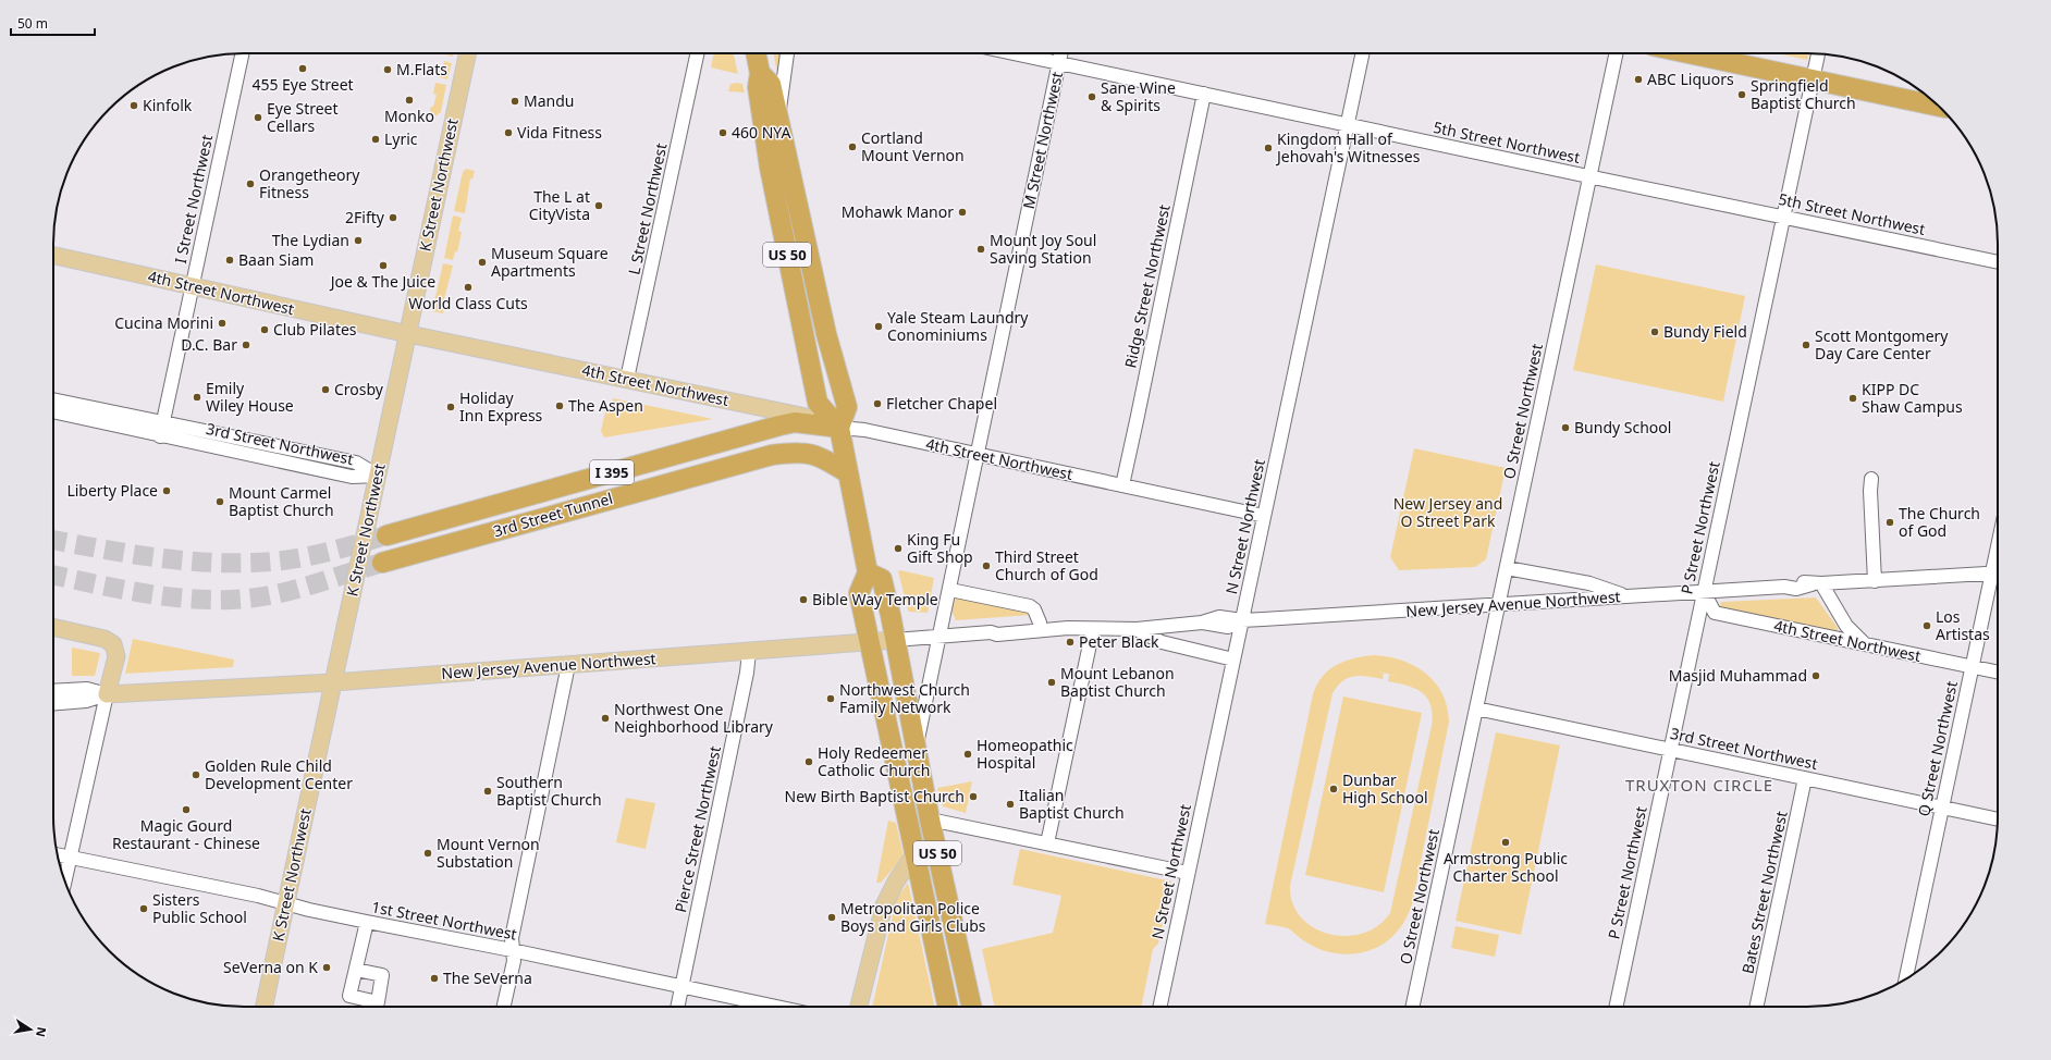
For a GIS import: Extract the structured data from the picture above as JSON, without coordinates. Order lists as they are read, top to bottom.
{
  "streets": {
    "highway": ["US 50", "I 395", "3rd Street Tunnel"],
    "main road": ["K Street Northwest", "4th Street Northwest", "New Jersey Avenue Northwest"],
    "street": [
      "M Street Northwest",
      "5th Street Northwest",
      "I Street Northwest",
      "L Street Northwest",
      "Ridge Street Northwest",
      "O Street Northwest",
      "3rd Street Northwest",
      "N Street Northwest",
      "P Street Northwest",
      "Q Street Northwest",
      "Pierce Street Northwest",
      "Bates Street Northwest",
      "1st Street Northwest"
    ]
  },
  "crossings": [
    ["M Street Northwest", "5th Street Northwest"],
    ["M Street Northwest", "US 50"],
    ["M Street Northwest", "4th Street Northwest"],
    ["M Street Northwest", "New Jersey Avenue Northwest"],
    ["5th Street Northwest", "Ridge Street Northwest"],
    ["5th Street Northwest", "O Street Northwest"],
    ["5th Street Northwest", "N Street Northwest"],
    ["5th Street Northwest", "P Street Northwest"],
    ["K Street Northwest", "4th Street Northwest"],
    ["K Street Northwest", "3rd Street Northwest"],
    ["K Street Northwest", "New Jersey Avenue Northwest"],
    ["K Street Northwest", "1st Street Northwest"],
    ["I Street Northwest", "4th Street Northwest"],
    ["I Street Northwest", "3rd Street Northwest"],
    ["L Street Northwest", "4th Street Northwest"],
    ["US 50", "4th Street Northwest"],
    ["US 50", "3rd Street Tunnel"],
    ["US 50", "New Jersey Avenue Northwest"],
    ["Ridge Street Northwest", "4th Street Northwest"],
    ["4th Street Northwest", "3rd Street Tunnel"],
    ["4th Street Northwest", "N Street Northwest"],
    ["4th Street Northwest", "P Street Northwest"],
    ["4th Street Northwest", "New Jersey Avenue Northwest"],
    ["4th Street Northwest", "Q Street Northwest"],
    ["O Street Northwest", "3rd Street Northwest"],
    ["O Street Northwest", "New Jersey Avenue Northwest"],
    ["3rd Street Northwest", "P Street Northwest"],
    ["3rd Street Northwest", "Q Street Northwest"],
    ["3rd Street Northwest", "Bates Street Northwest"],
    ["N Street Northwest", "New Jersey Avenue Northwest"],
    ["P Street Northwest", "New Jersey Avenue Northwest"],
    ["New Jersey Avenue Northwest", "Pierce Street Northwest"],
    ["Pierce Street Northwest", "1st Street Northwest"]
  ],
  "districts": ["TRUXTON CIRCLE"],
  "parks": ["New Jersey and O Street Park"],
  "places": [
    "455 Eye Street",
    "M.Flats",
    "ABC Liquors",
    "Springfield Baptist Church",
    "Sane Wine & Spirits",
    "Monko",
    "Mandu",
    "Kinfolk",
    "Eye Street Cellars",
    "Vida Fitness",
    "460 NYA",
    "Lyric",
    "Cortland Mount Vernon",
    "Kingdom Hall of Jehovah's Witnesses",
    "Orangetheory Fitness",
    "The L at CityVista",
    "Mohawk Manor",
    "2Fifty",
    "The Lydian",
    "Mount Joy Soul Saving Station",
    "Baan Siam",
    "Museum Square Apartments",
    "Joe & The Juice",
    "World Class Cuts",
    "Cucina Morini",
    "Yale Steam Laundry Conominiums",
    "Club Pilates",
    "Bundy Field",
    "D.C. Bar",
    "Scott Montgomery Day Care Center",
    "Crosby",
    "Emily Wiley House",
    "KIPP DC Shaw Campus",
    "Fletcher Chapel",
    "The Aspen",
    "Holiday Inn Express",
    "Bundy School",
    "Liberty Place",
    "Mount Carmel Baptist Church",
    "The Church of God",
    "King Fu Gift Shop",
    "Third Street Church of God",
    "Bible Way Temple",
    "Los Artistas",
    "Peter Black",
    "Masjid Muhammad",
    "Mount Lebanon Baptist Church",
    "Northwest Church Family Network",
    "Northwest One Neighborhood Library",
    "Homeopathic Hospital",
    "Holy Redeemer Catholic Church",
    "Golden Rule Child Development Center",
    "Dunbar High School",
    "Southern Baptist Church",
    "New Birth Baptist Church",
    "Italian Baptist Church",
    "Magic Gourd Restaurant - Chinese",
    "Armstrong Public Charter School",
    "Mount Vernon Substation",
    "Sisters Public School",
    "Metropolitan Police Boys and Girls Clubs",
    "SeVerna on K",
    "The SeVerna"
  ],
  "scale_bar": "50 m",
  "north": "right"
}
